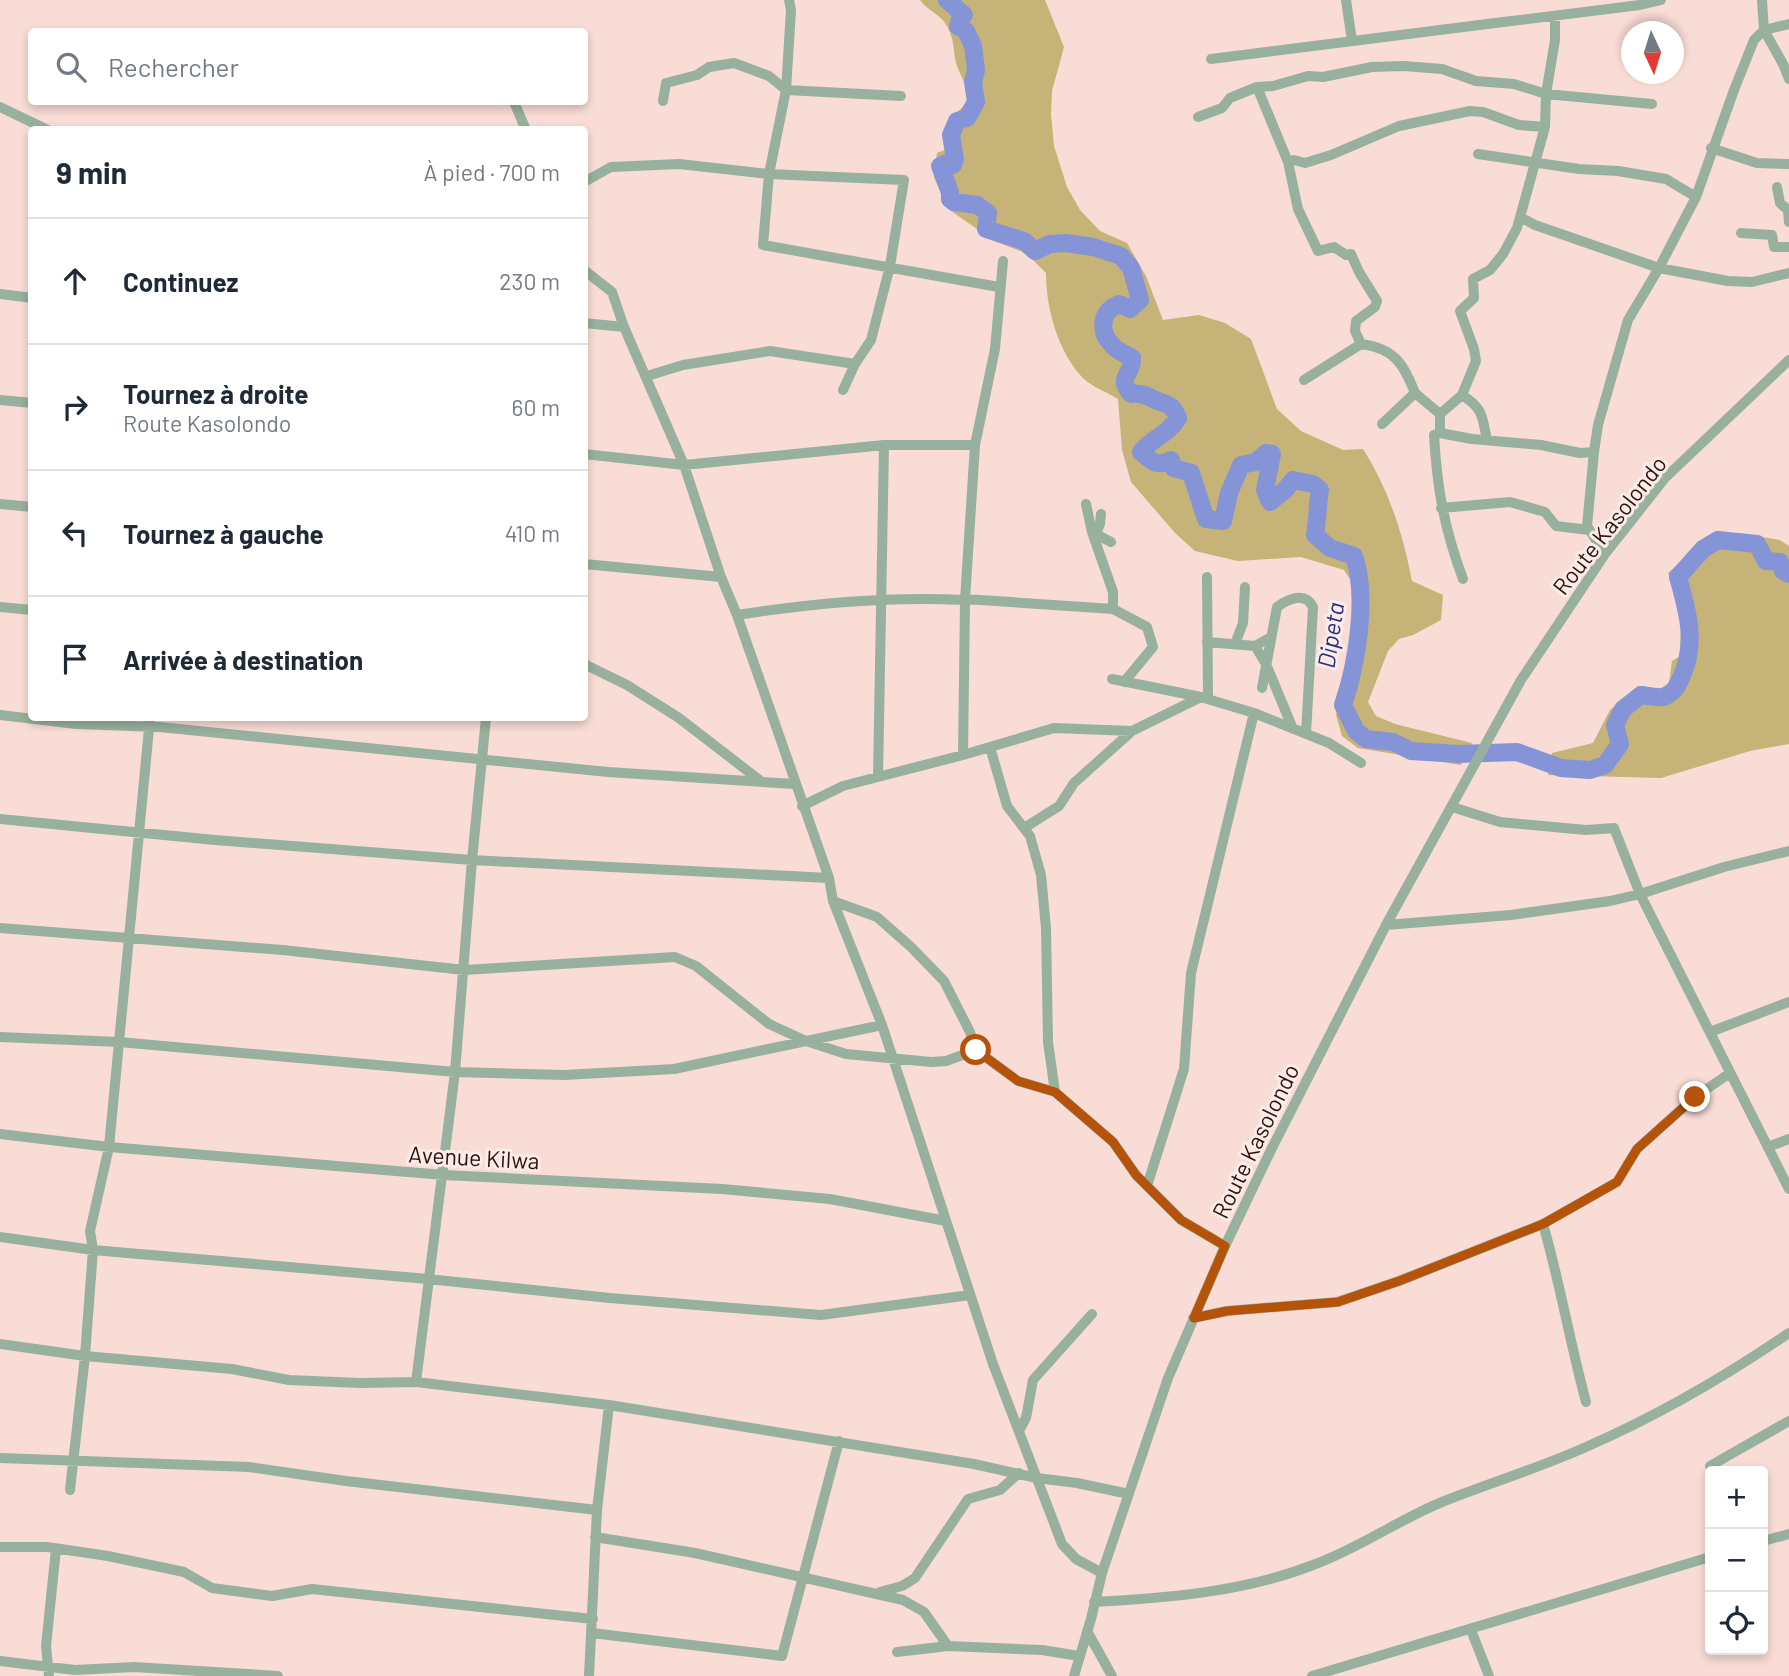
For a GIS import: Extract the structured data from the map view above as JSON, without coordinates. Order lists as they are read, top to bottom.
{
  "streets": {
    "street": ["Route Kasolondo", "Avenue Kilwa"]
  },
  "water": ["Dipeta"],
  "north": "bottom",
  "page": {
    "search": "Rechercher",
    "heading": ["9 min", "À pied · 700 m"],
    "list": [
      ["Continuez", "230 m"],
      ["Tournez à droite", "Route Kasolondo", "60 m"],
      ["Tournez à gauche", "410 m"],
      "Arrivée à destination"
    ],
    "map_buttons": ["+", "−"]
  }
}
